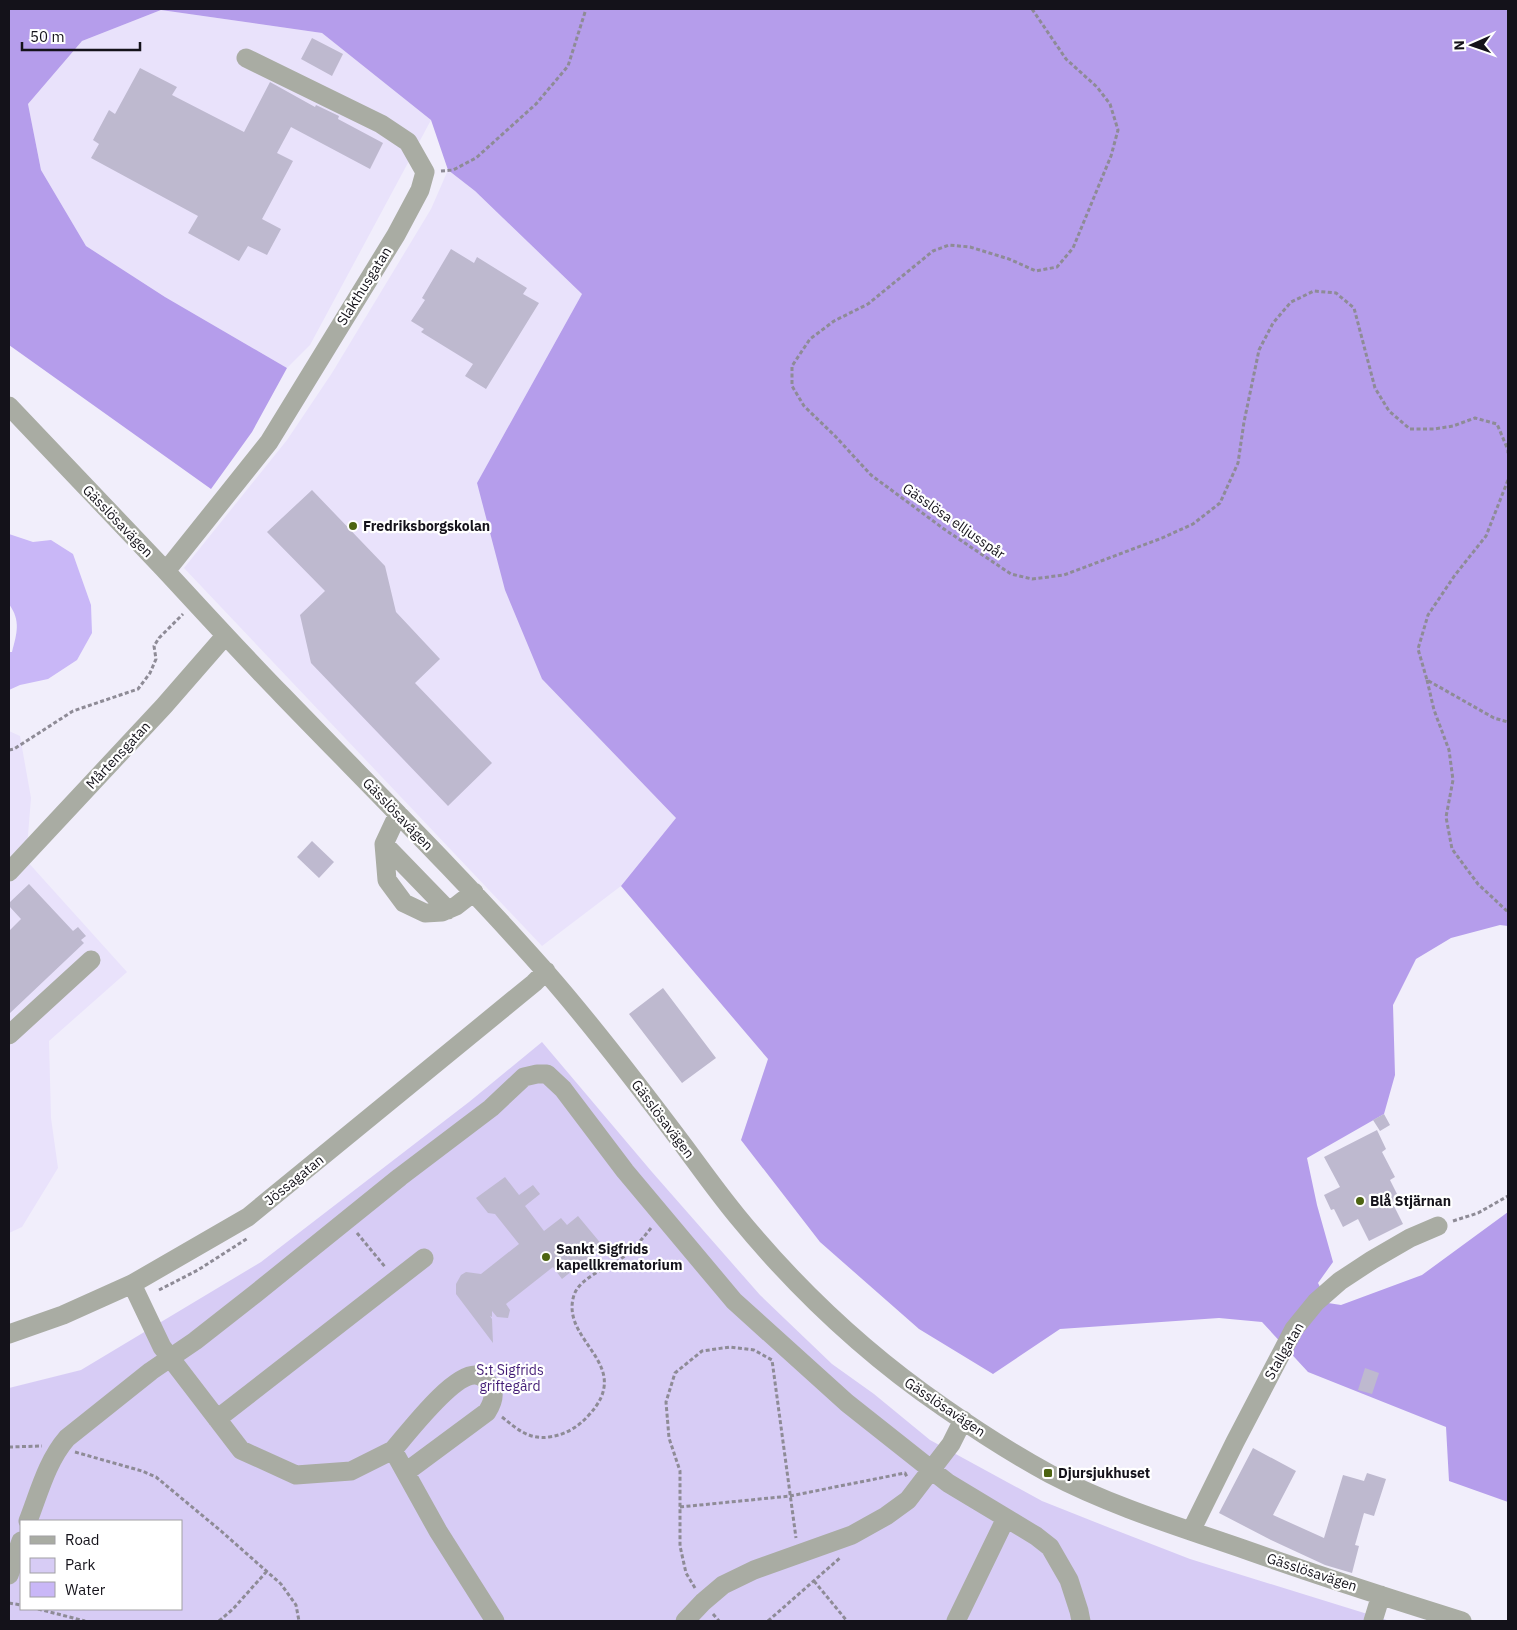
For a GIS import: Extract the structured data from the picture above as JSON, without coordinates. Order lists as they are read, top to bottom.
{
  "streets": {
    "street": [
      "Slakthusgatan",
      "Gässlösavägen",
      "Mårtensgatan",
      "Jössagatan",
      "Stallgatan"
    ],
    "path": ["Gässlösa elljusspår"]
  },
  "crossings": [
    ["Slakthusgatan", "Gässlösavägen"],
    ["Gässlösavägen", "Mårtensgatan"],
    ["Gässlösavägen", "Jössagatan"],
    ["Gässlösavägen", "Stallgatan"]
  ],
  "parks": ["S:t Sigfrids griftegård"],
  "places": {
    "other": ["Fredriksborgskolan", "Blå Stjärnan", "Sankt Sigfrids kapellkrematorium"],
    "transit": ["Djursjukhuset"]
  },
  "legend": ["Road", "Park", "Water"],
  "scale_bar": "50 m",
  "north": "left"
}
